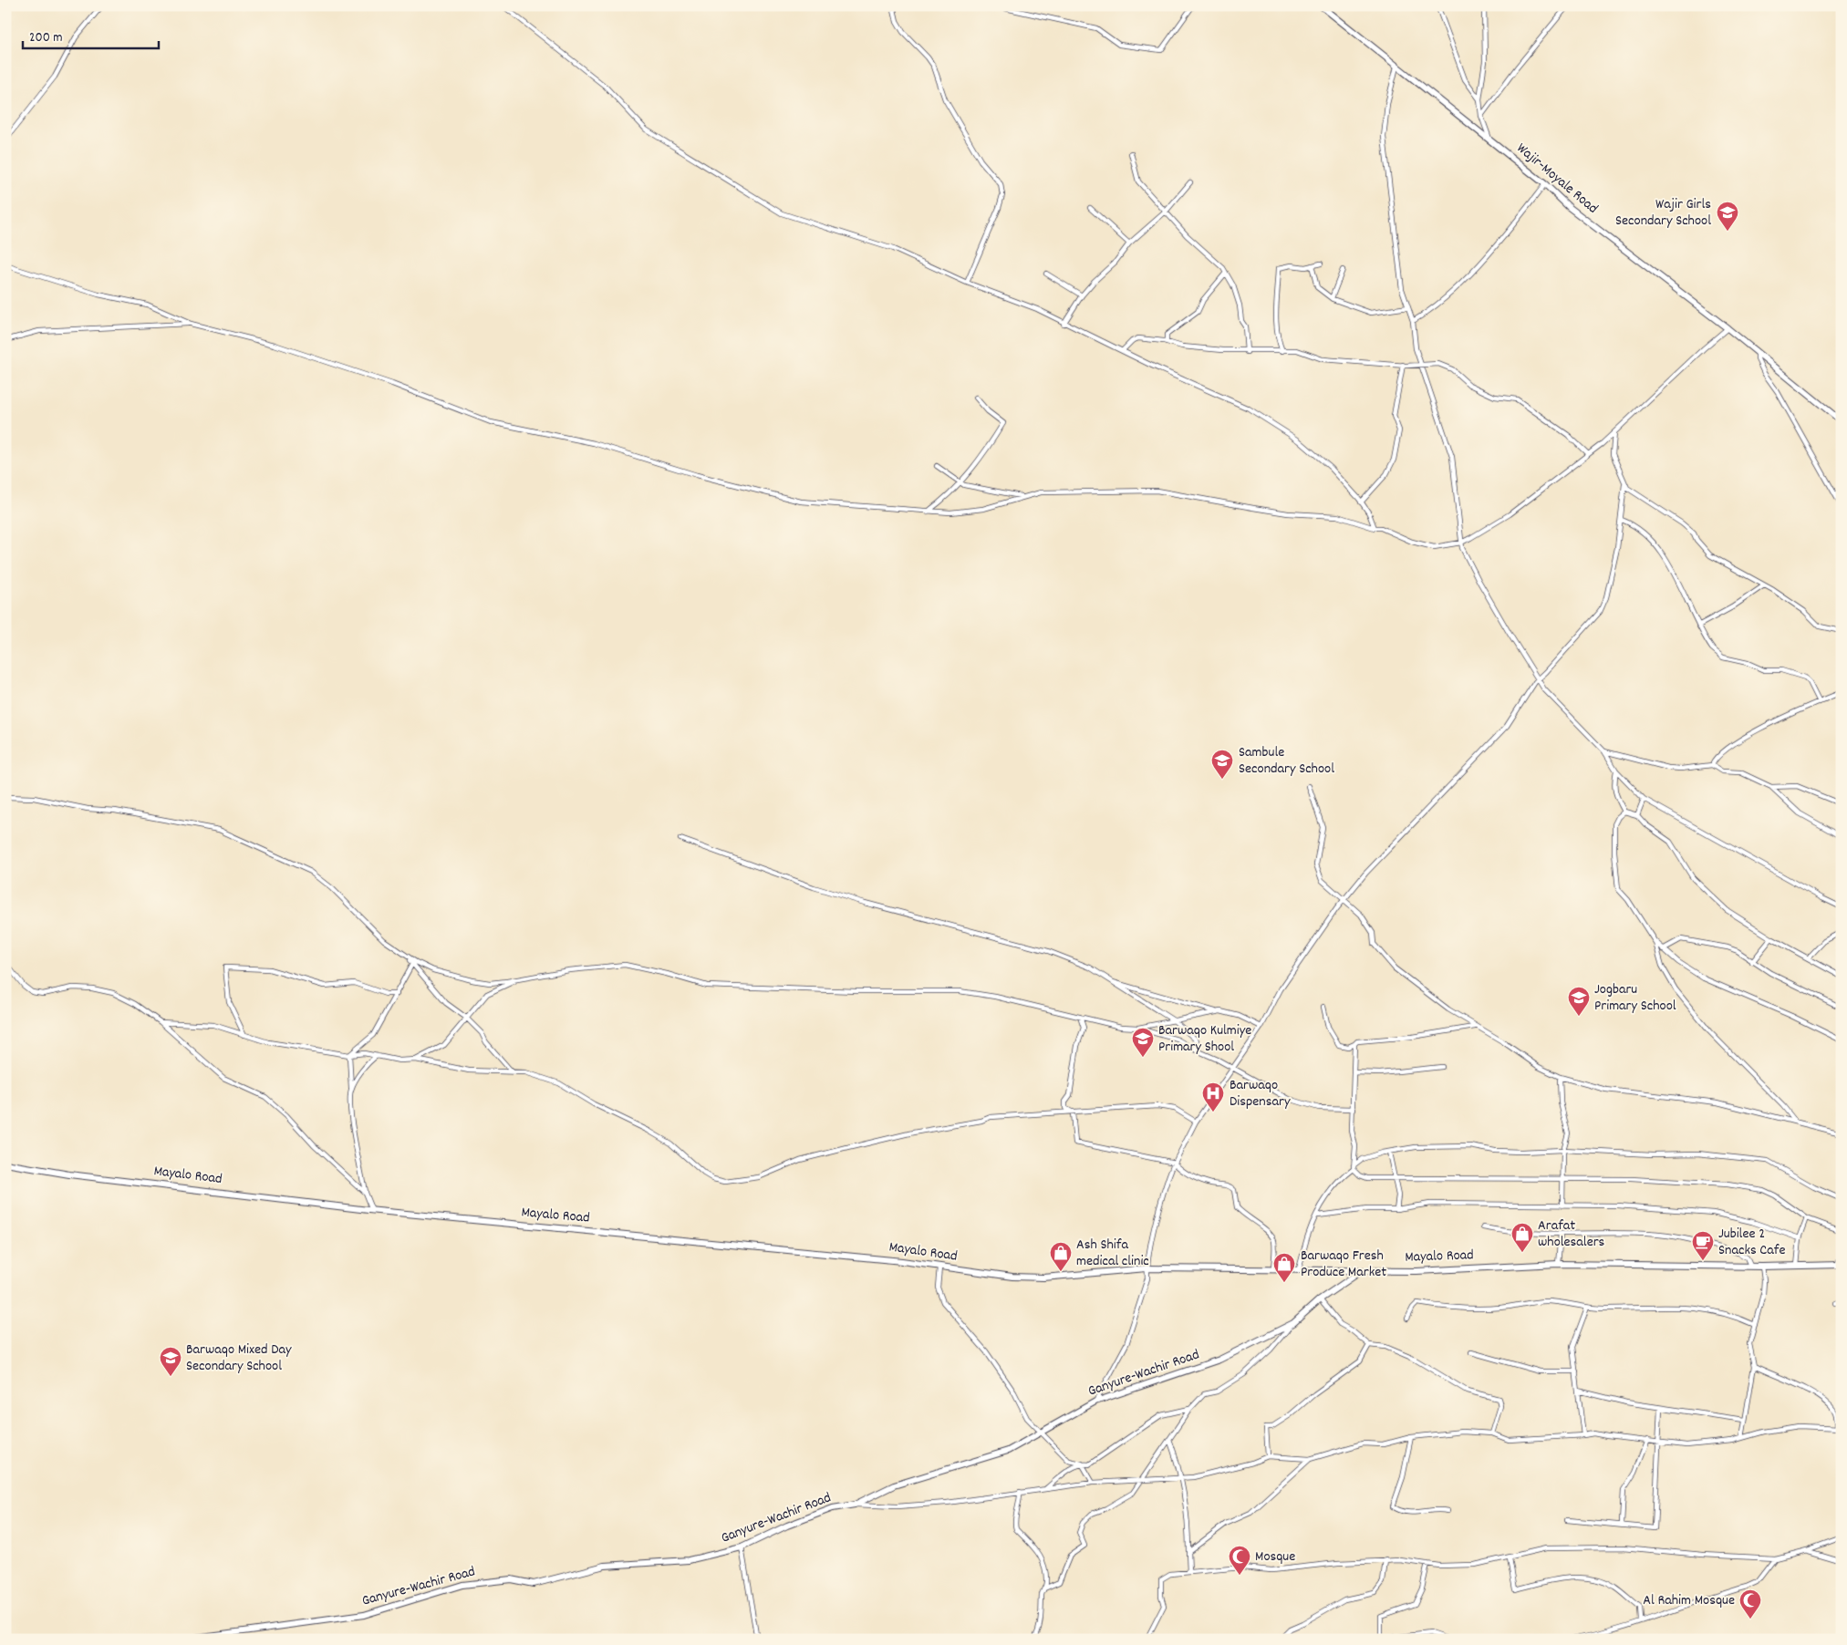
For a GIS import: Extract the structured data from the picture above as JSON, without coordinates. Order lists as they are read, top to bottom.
{
  "streets": {
    "street": ["Wajir-Moyale Road", "Mayalo Road", "Ganyure-Wachir Road"]
  },
  "crossings": [
    ["Mayalo Road", "Ganyure-Wachir Road"]
  ],
  "places": {
    "school or university": [
      "Wajir Girls Secondary School",
      "Sambule Secondary School",
      "Jogbaru Primary School",
      "Barwaqo Kulmiye Primary Shool",
      "Barwaqo Mixed Day Secondary School"
    ],
    "hospital": ["Barwaqo Dispensary"],
    "shop": ["Arafat wholesalers", "Ash Shifa medical clinic", "Barwaqo Fresh Produce Market"],
    "cafe": ["Jubilee 2 Snacks Cafe"],
    "mosque": ["Mosque", "Al Rahim Mosque"]
  },
  "scale_bar": "200 m"
}
